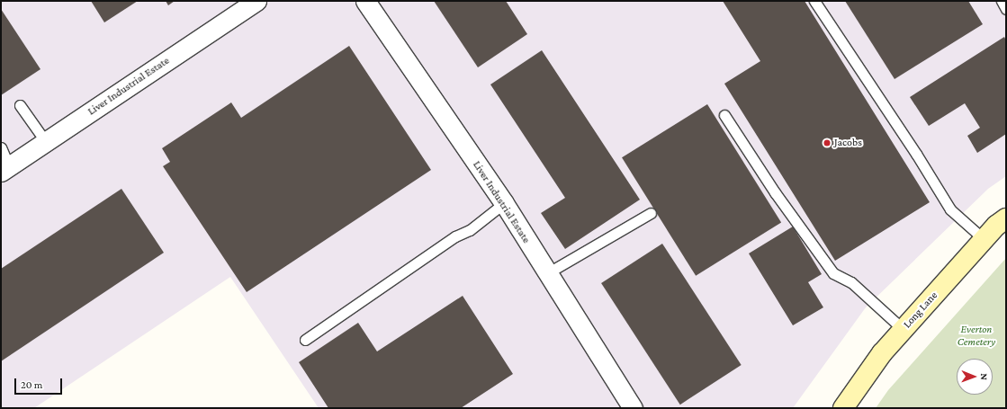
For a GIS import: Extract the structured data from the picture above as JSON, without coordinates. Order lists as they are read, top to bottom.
{
  "streets": {
    "main road": ["Long Lane"],
    "street": ["Liver Industrial Estate"]
  },
  "parks": ["Everton Cemetery"],
  "places": ["Jacobs"],
  "scale_bar": "20 m",
  "north": "right"
}
